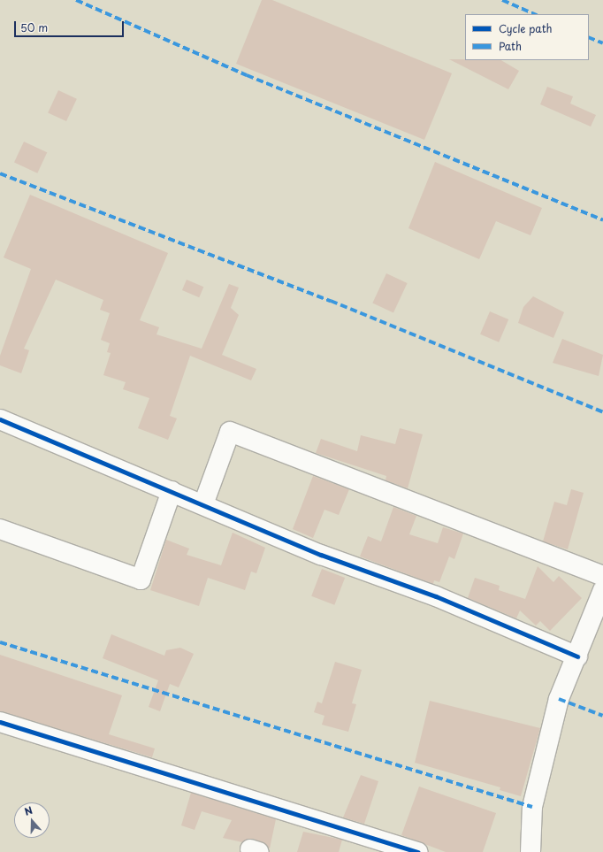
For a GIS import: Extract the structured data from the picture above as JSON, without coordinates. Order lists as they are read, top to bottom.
{
  "legend": ["Cycle path", "Path"],
  "scale_bar": "50 m",
  "north": "top"
}
